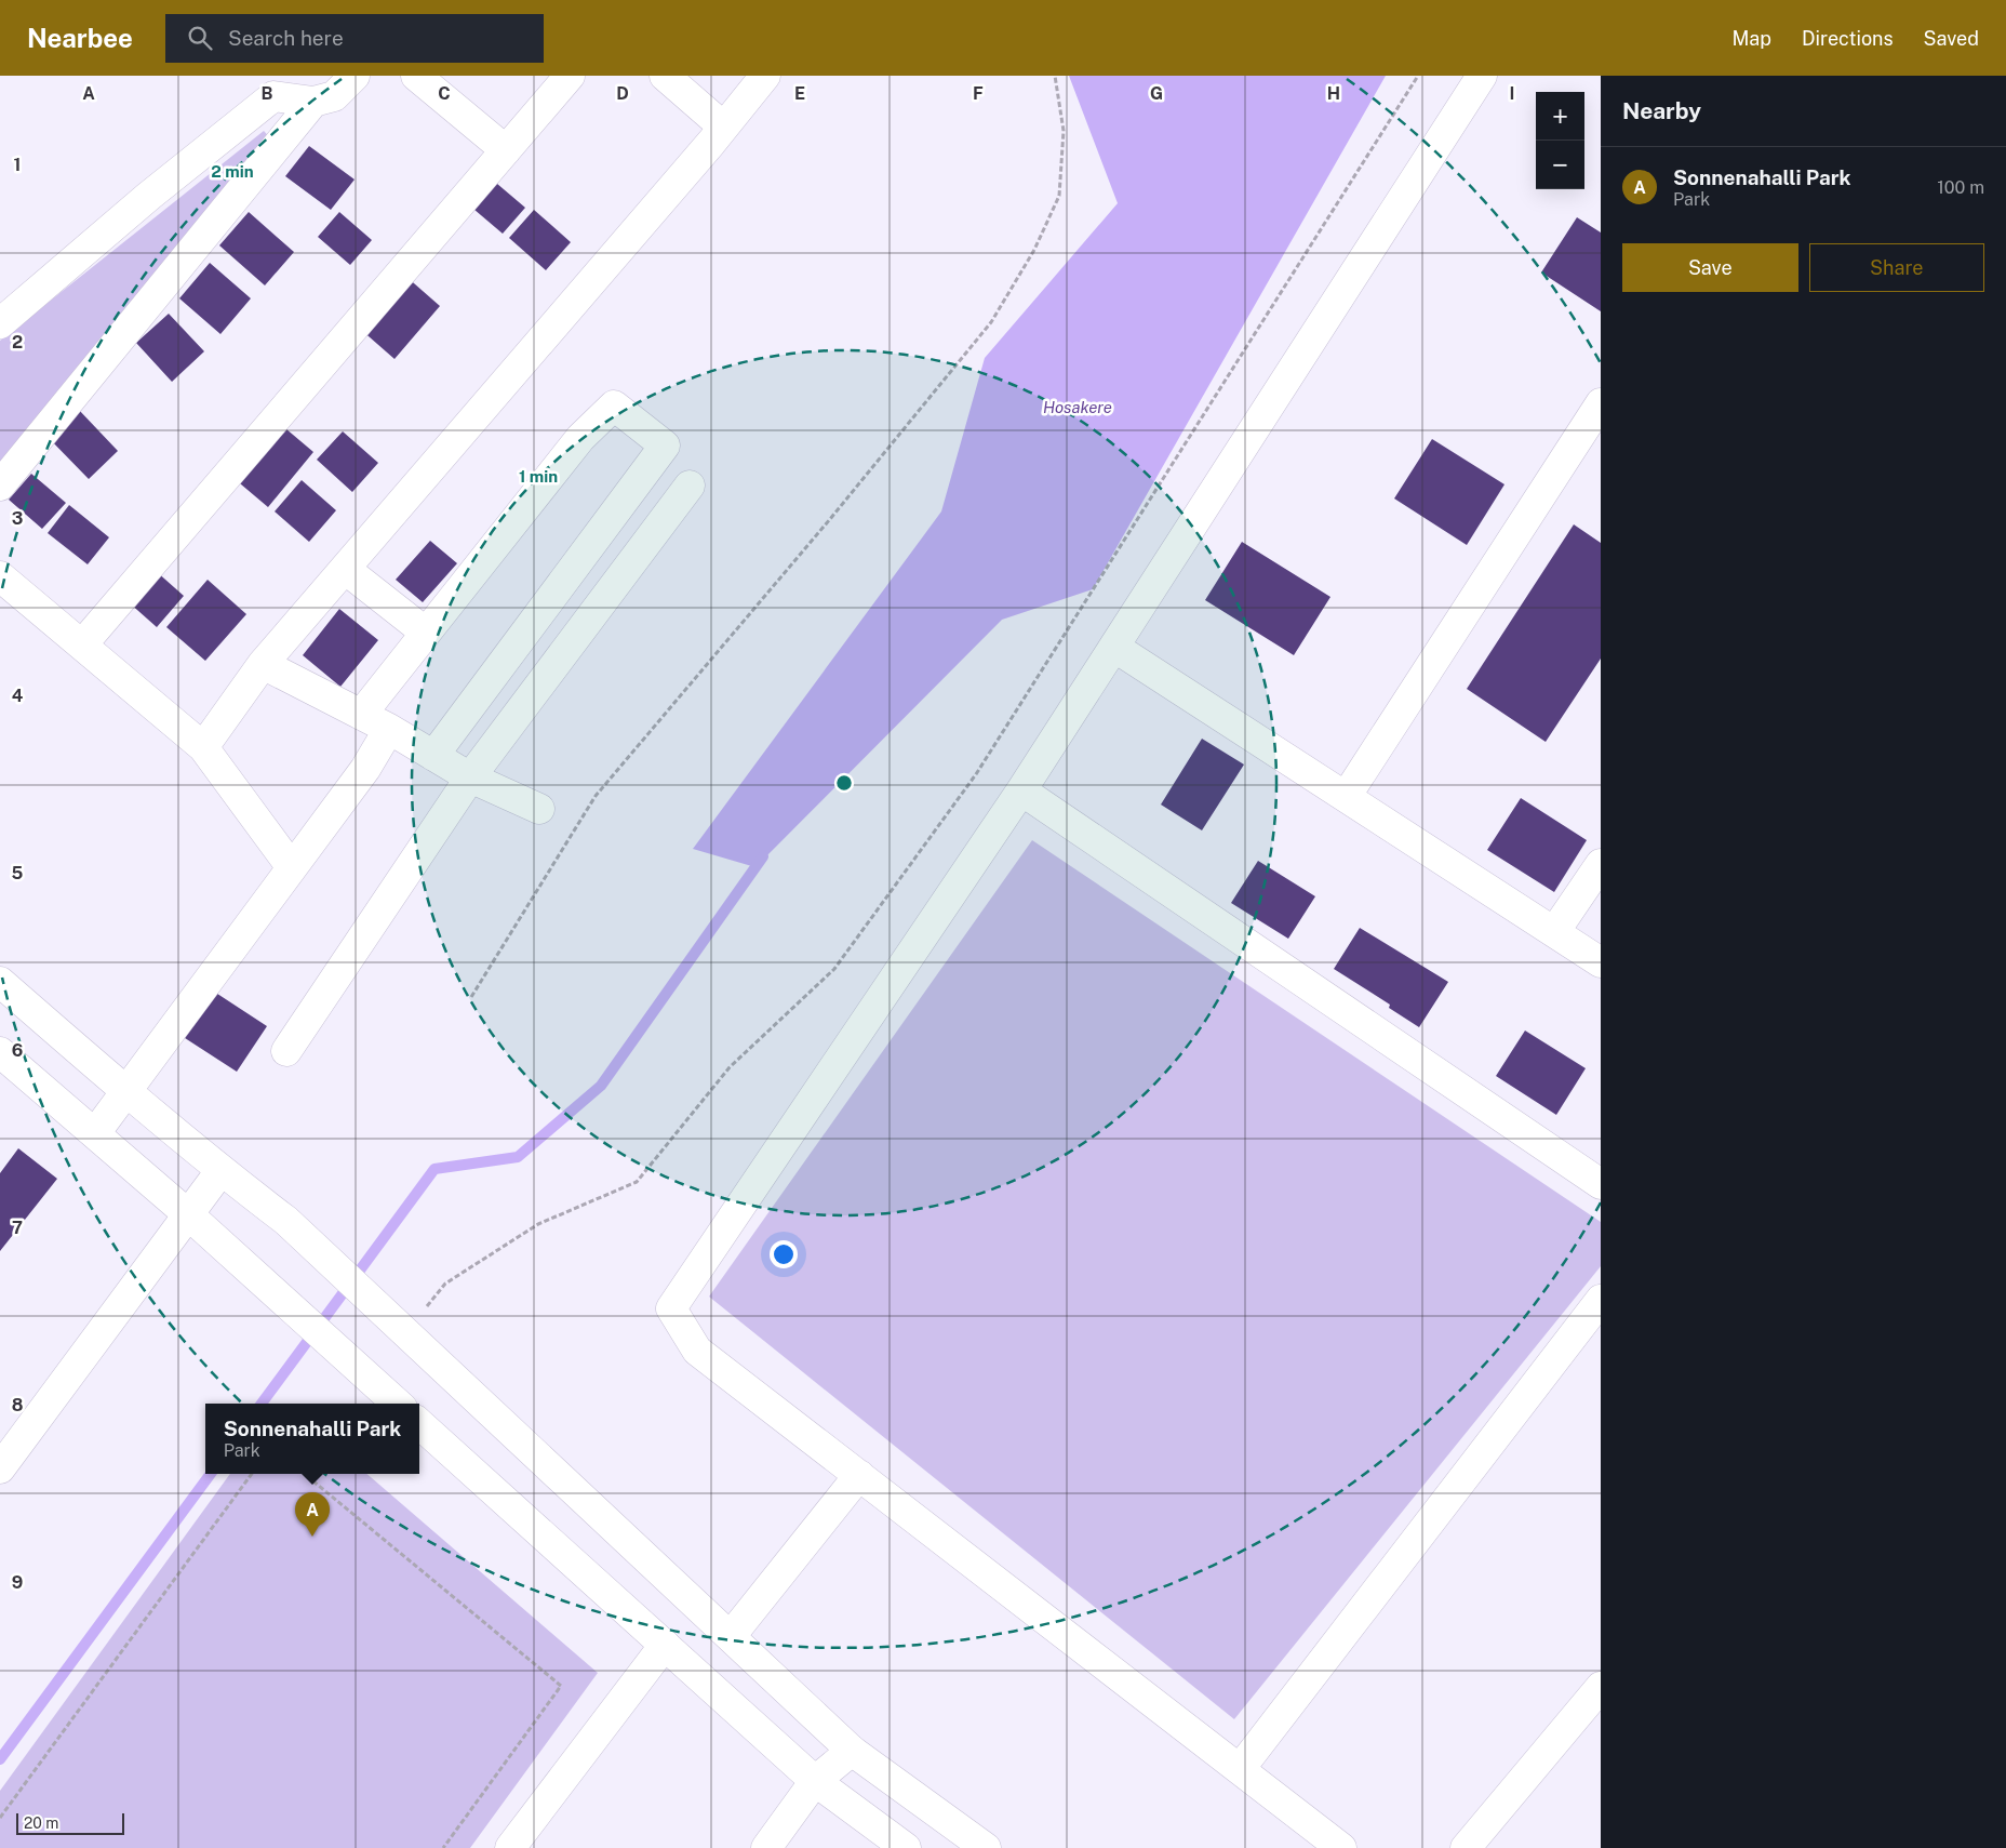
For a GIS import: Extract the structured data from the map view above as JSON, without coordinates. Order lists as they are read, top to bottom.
{
  "water": ["Hosakere"],
  "scale_bar": "20 m",
  "page": {
    "header": "Nearbee",
    "search": "Search here",
    "nav": ["Map", "Directions", "Saved"],
    "heading": "Nearby",
    "map_buttons": ["+", "−"],
    "list": [
      {
        "mark": "A",
        "name": "Sonnenahalli Park",
        "note": "Park",
        "value": "100 m"
      }
    ],
    "buttons": ["Save", "Share"],
    "popup": ["Sonnenahalli Park", "Park"],
    "pins": "A",
    "scale": "20 m"
  },
  "grid": {
    "columns": [
      "A",
      "B",
      "C",
      "D",
      "E",
      "F",
      "G",
      "H",
      "I"
    ],
    "rows": [
      "1",
      "2",
      "3",
      "4",
      "5",
      "6",
      "7",
      "8",
      "9"
    ]
  },
  "rings": ["2 min", "1 min"]
}
